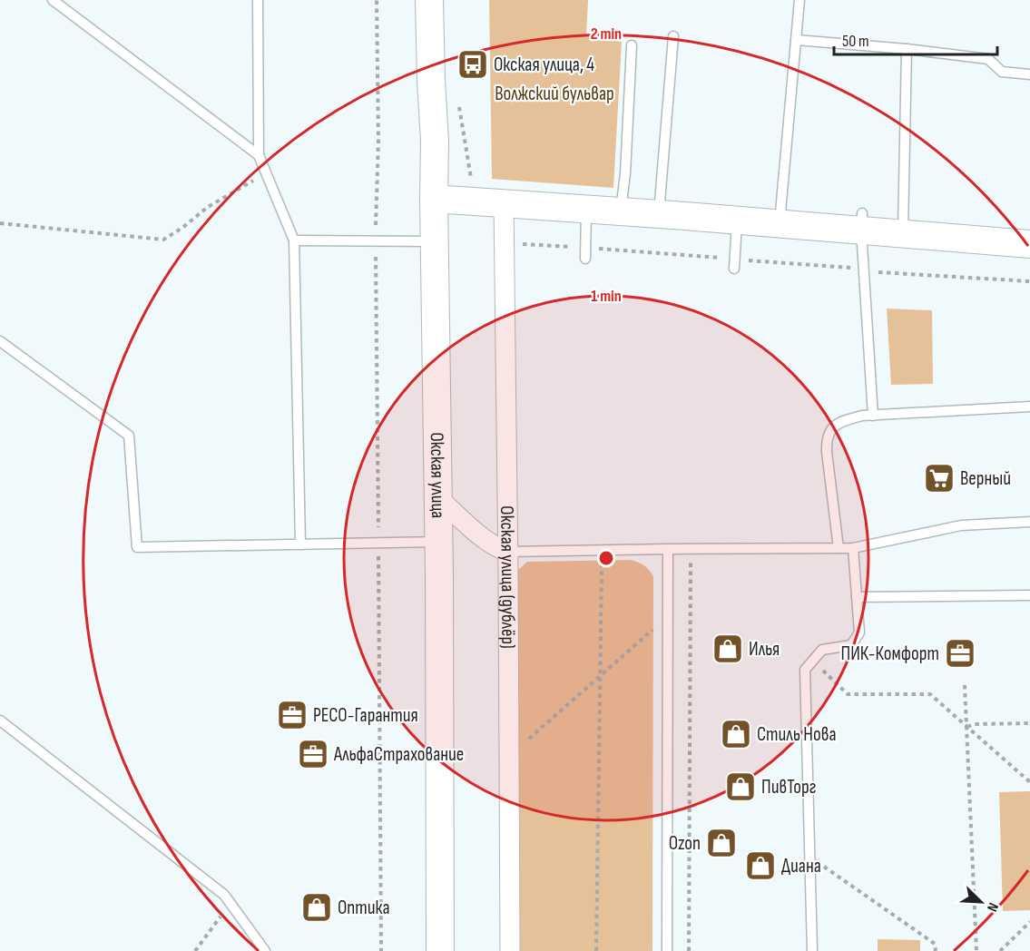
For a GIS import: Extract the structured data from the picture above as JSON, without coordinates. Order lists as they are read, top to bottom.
{
  "streets": {
    "main road": ["Окская улица"],
    "street": ["Окская улица (дублёр)"]
  },
  "parks": ["Волжский бульвар"],
  "places": {
    "bus stop": ["Окская улица, 4"],
    "supermarket": ["Верный"],
    "shop": [
      "Илья",
      "Стиль Нова",
      "ПивТорг",
      "Ozon",
      "Диана",
      "Оптика"
    ],
    "office": ["ПИК-Комфорт", "РЕСО-Гарантия", "АльфаСтрахование"]
  },
  "scale_bar": "50 m",
  "north": "bottom right",
  "rings": ["2 min", "1 min"]
}
